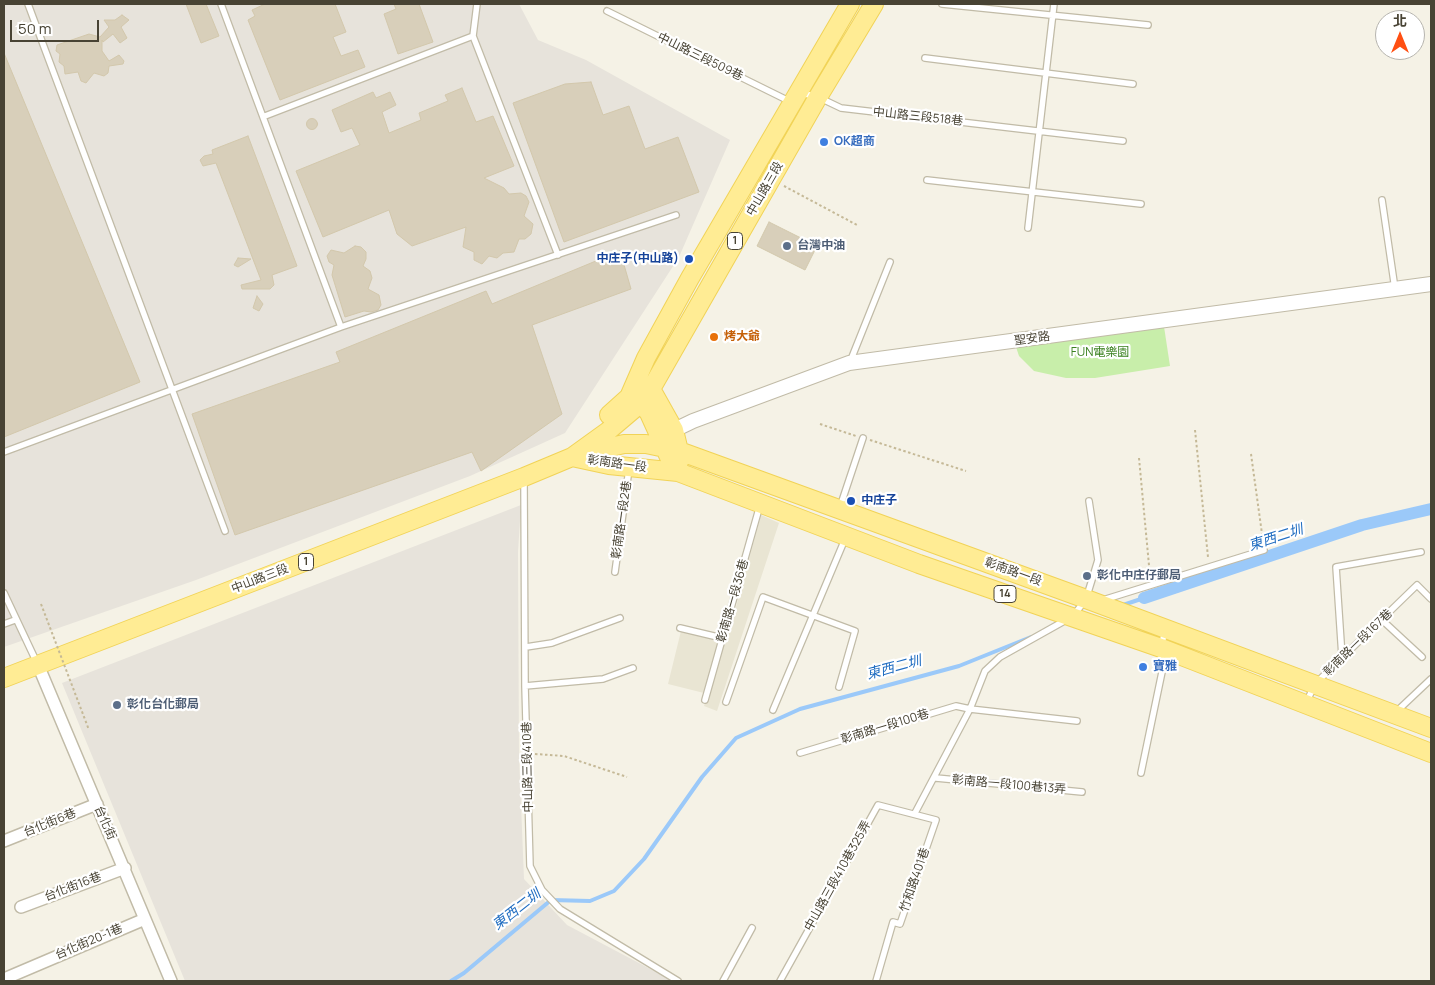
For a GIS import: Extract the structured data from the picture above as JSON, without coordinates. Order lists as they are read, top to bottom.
{
  "streets": {
    "main road": [
      "中山路三段",
      "1",
      "彰南路一段",
      "14"
    ],
    "street": [
      "聖安路",
      "台化街6巷",
      "台化街",
      "台化街16巷",
      "台化街20-1巷"
    ],
    "lane": [
      "中山路三段509巷",
      "中山路三段518巷",
      "彰南路一段2巷",
      "彰南路一段36巷",
      "彰南路一段167巷",
      "彰南路一段100巷",
      "中山路三段410巷",
      "彰南路一段100巷13弄",
      "中山路三段410巷325弄",
      "竹和路401巷"
    ]
  },
  "crossings": [
    ["中山路三段509巷", "中山路三段518巷"],
    ["中山路三段509巷", "中山路三段"],
    ["中山路三段518巷", "中山路三段"],
    ["中山路三段", "彰南路一段"],
    ["中山路三段", "中山路三段410巷"],
    ["中山路三段", "台化街"],
    ["聖安路", "彰南路一段"],
    ["彰南路一段", "彰南路一段2巷"],
    ["彰南路一段", "彰南路一段36巷"],
    ["彰南路一段", "彰南路一段167巷"],
    ["台化街6巷", "台化街"],
    ["台化街", "台化街16巷"],
    ["台化街", "台化街20-1巷"],
    ["中山路三段410巷325弄", "竹和路401巷"]
  ],
  "water": ["東西二圳"],
  "parks": ["FUN電樂園"],
  "places": [
    "OK超商",
    "台灣中油",
    "中庄子(中山路)",
    "烤大爺",
    "中庄子",
    "彰化中庄仔郵局",
    "寶雅",
    "彰化台化郵局"
  ],
  "scale_bar": "50 m",
  "north": "top"
}
